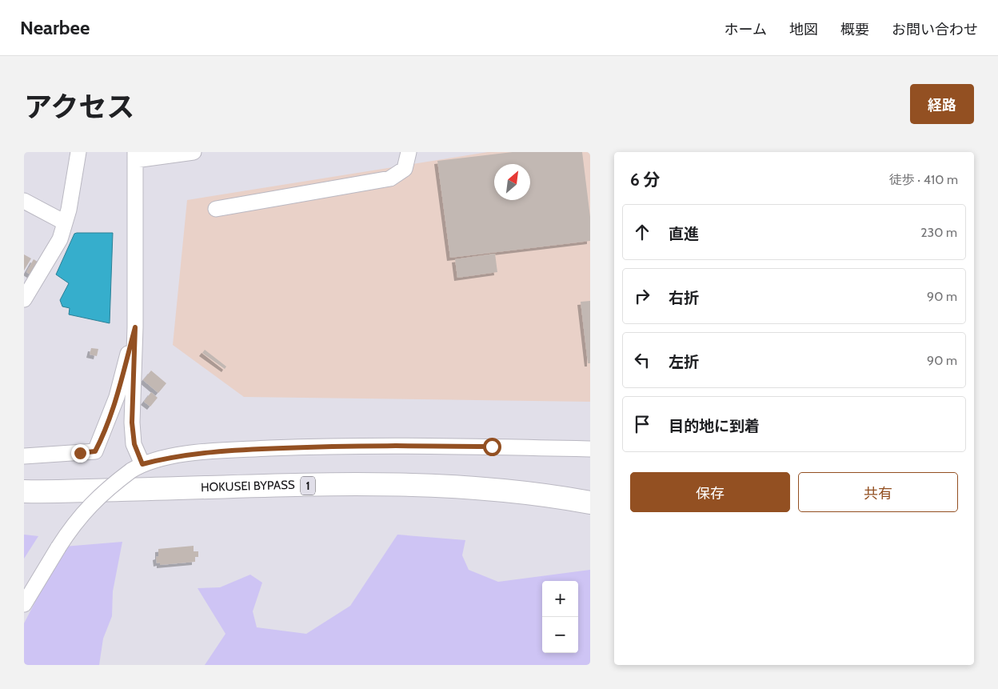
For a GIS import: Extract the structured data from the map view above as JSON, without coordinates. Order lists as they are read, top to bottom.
{
  "streets": {
    "highway": ["1", "HOKUSEI BYPASS"]
  },
  "north": "top right",
  "page": {
    "header": "Nearbee",
    "nav": [
      "ホーム",
      "地図",
      "概要",
      "お問い合わせ"
    ],
    "title": "アクセス",
    "buttons": [
      "経路",
      ["保存", "共有"]
    ],
    "heading": ["6 分", "徒歩 · 410 m"],
    "list": [
      ["直進", "230 m"],
      ["右折", "90 m"],
      ["左折", "90 m"],
      "目的地に到着"
    ],
    "map_buttons": ["+", "−"]
  }
}
